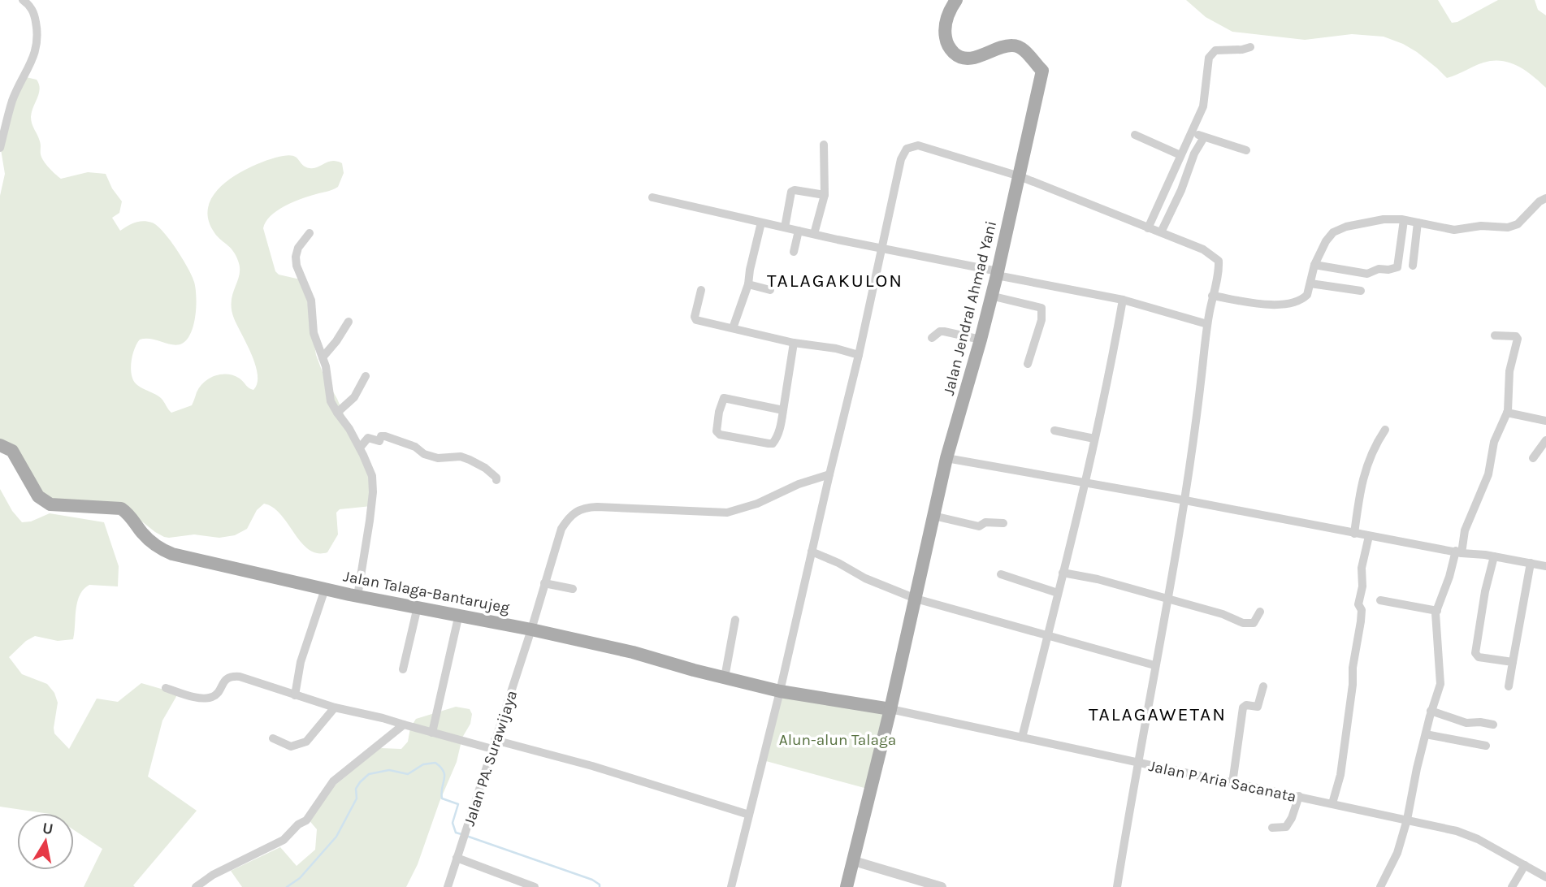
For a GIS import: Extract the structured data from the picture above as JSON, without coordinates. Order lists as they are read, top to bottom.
{
  "streets": {
    "main road": ["Jalan Jendral Ahmad Yani", "Jalan Talaga-Bantarujeg"],
    "street": ["Jalan PA. Surawijaya", "Jalan P Aria Sacanata"]
  },
  "crossings": [
    ["Jalan Jendral Ahmad Yani", "Jalan Talaga-Bantarujeg"],
    ["Jalan Jendral Ahmad Yani", "Jalan P Aria Sacanata"],
    ["Jalan Talaga-Bantarujeg", "Jalan PA. Surawijaya"],
    ["Jalan Talaga-Bantarujeg", "Jalan P Aria Sacanata"]
  ],
  "districts": ["TALAGAKULON", "TALAGAWETAN"],
  "parks": ["Alun-alun Talaga"],
  "north": "top"
}
